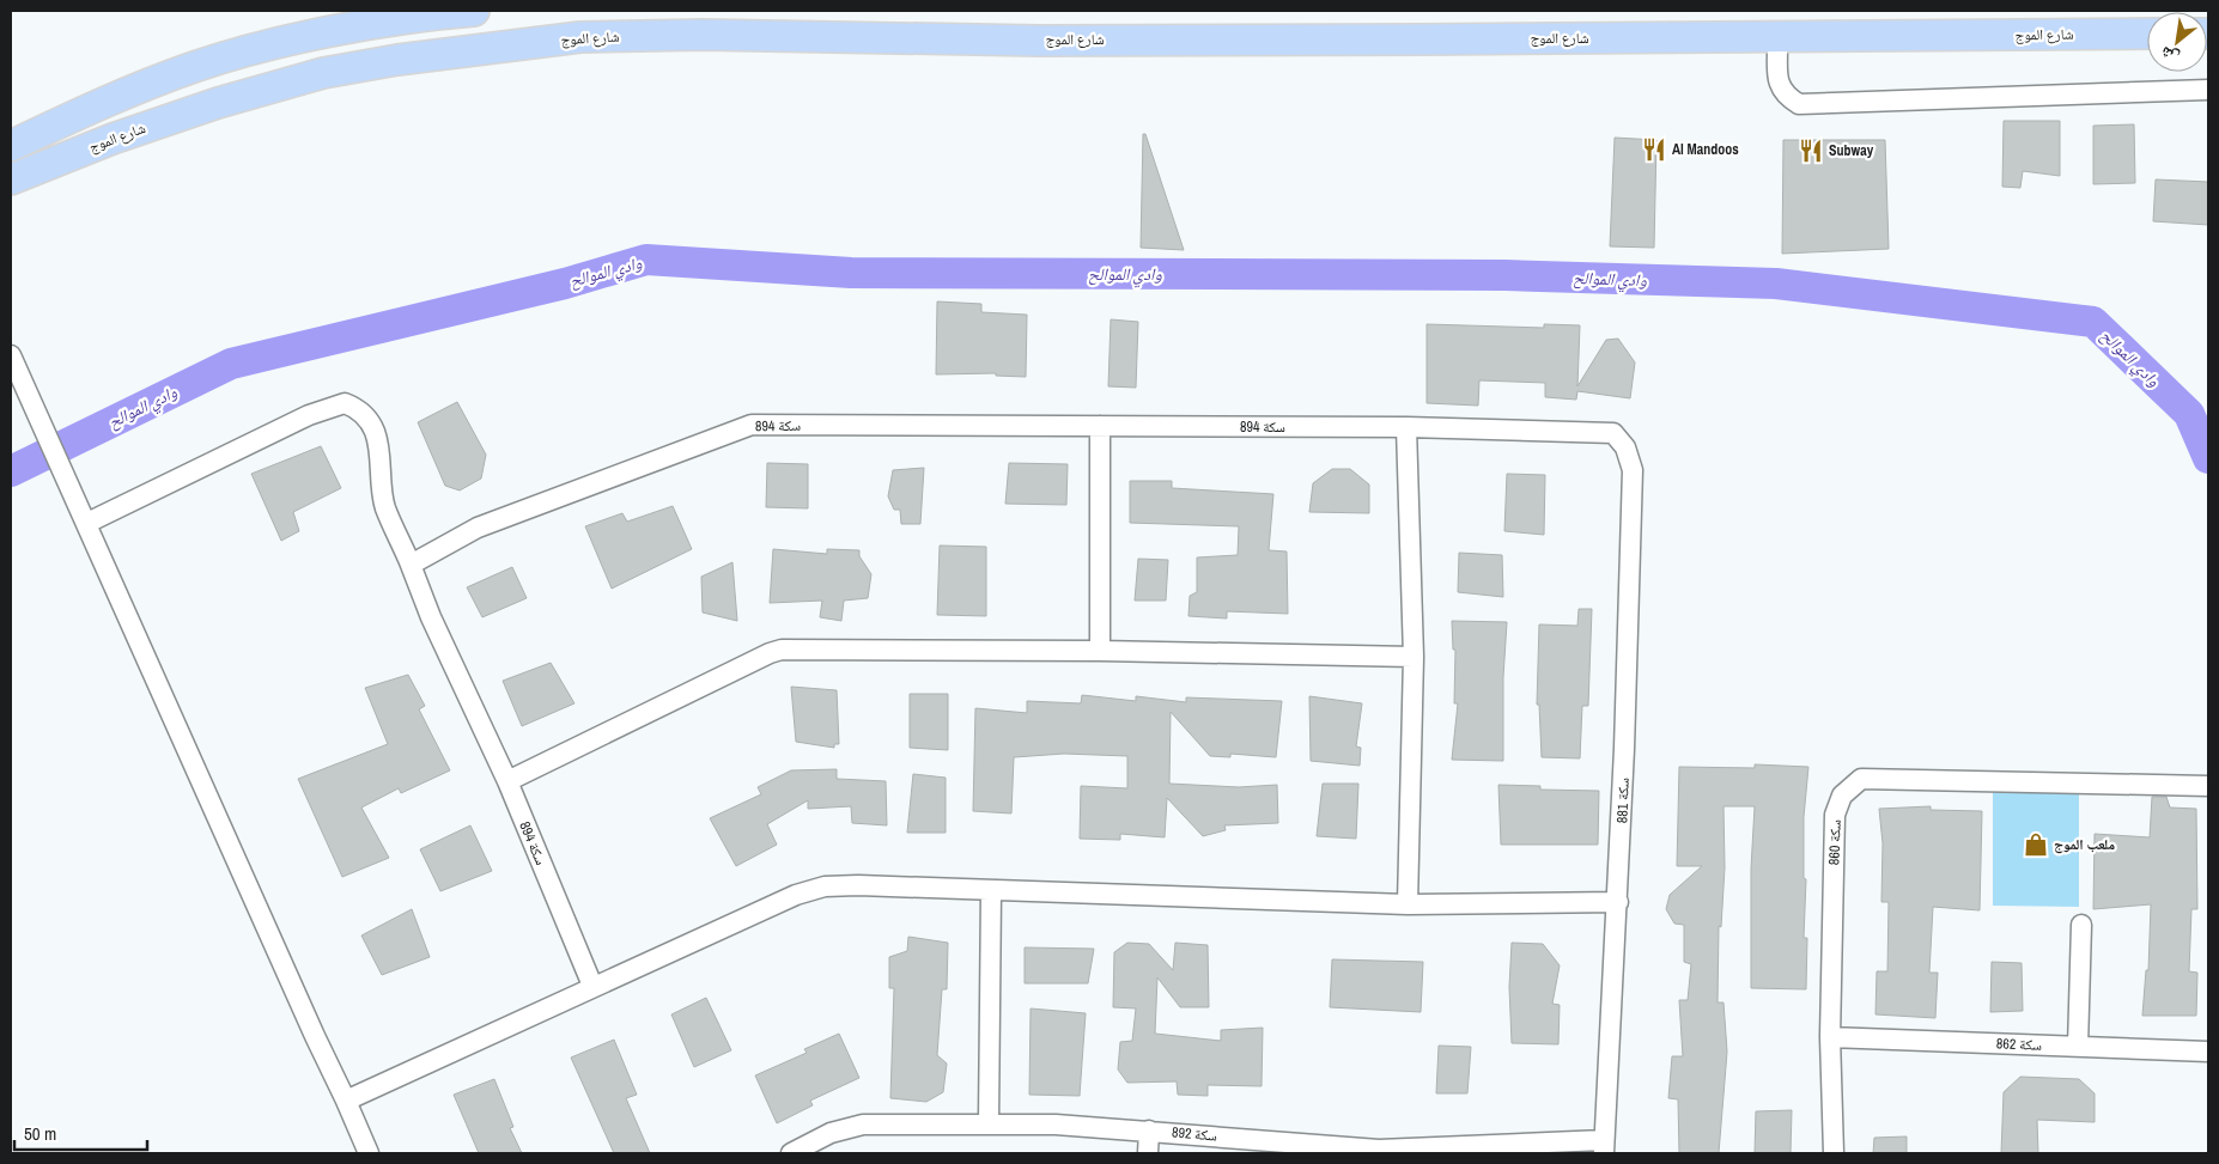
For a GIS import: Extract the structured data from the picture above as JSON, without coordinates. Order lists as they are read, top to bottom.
{
  "streets": {
    "main road": ["شارع الموج"],
    "street": [
      "سكة 894",
      "سكة 881",
      "سكة 860",
      "سكة 862",
      "سكة 892"
    ]
  },
  "crossings": [
    ["سكة 894", "سكة 881"],
    ["سكة 881", "سكة 892"],
    ["سكة 860", "سكة 862"]
  ],
  "water": ["وادي الموالح"],
  "places": {
    "restaurant": ["Al Mandoos", "Subway"],
    "shop": ["ملعب الموج"]
  },
  "scale_bar": "50 m",
  "north": "bottom left"
}
